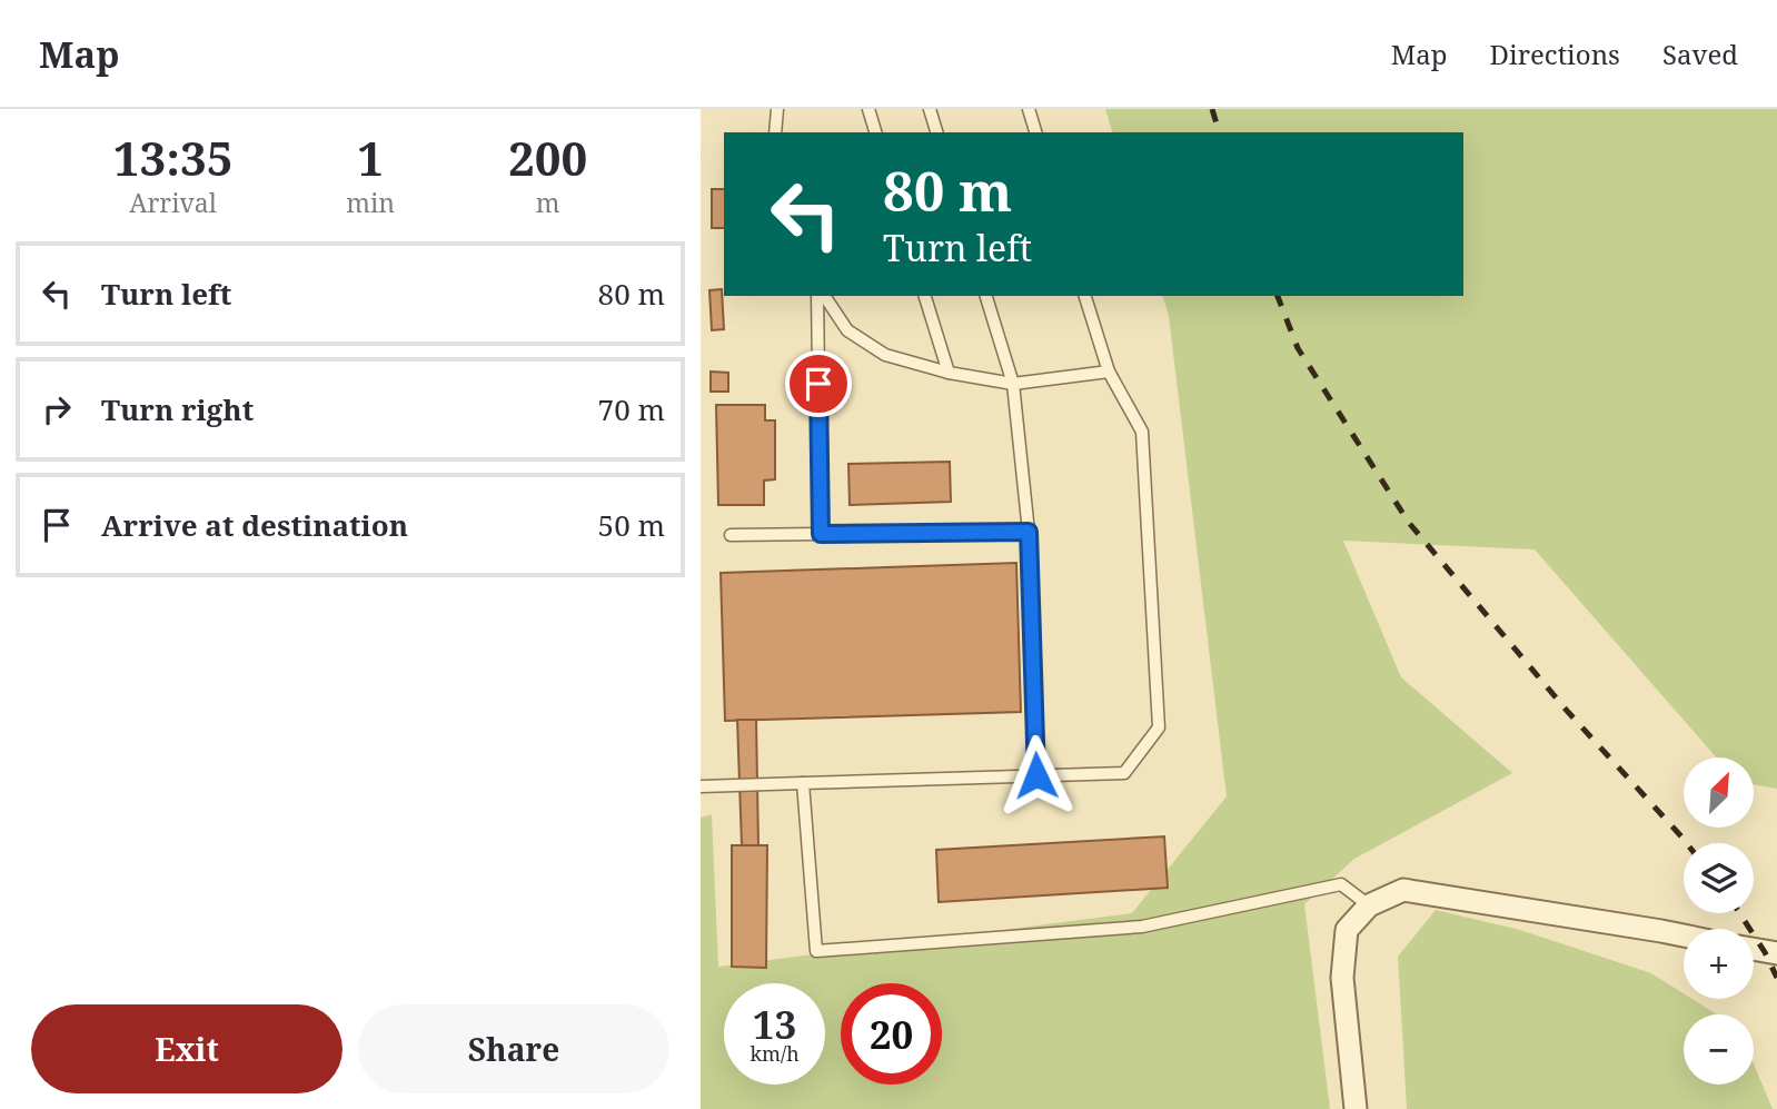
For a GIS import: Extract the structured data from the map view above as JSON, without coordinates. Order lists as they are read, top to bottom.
{
  "north": "top right",
  "page": {
    "header": "Map",
    "nav": ["Map", "Directions", "Saved"],
    "eta": [
      "13:35",
      "Arrival",
      "1",
      "min",
      "200",
      "m"
    ],
    "turn": ["80 m", "Turn left"],
    "list": [
      {
        "name": "Turn left",
        "value": "80 m"
      },
      {
        "name": "Turn right",
        "value": "70 m"
      },
      {
        "name": "Arrive at destination",
        "value": "50 m"
      }
    ],
    "map_buttons": ["+", "−"],
    "speed": "13 km/h",
    "limit": "20",
    "buttons": ["Exit", "Share"]
  }
}
